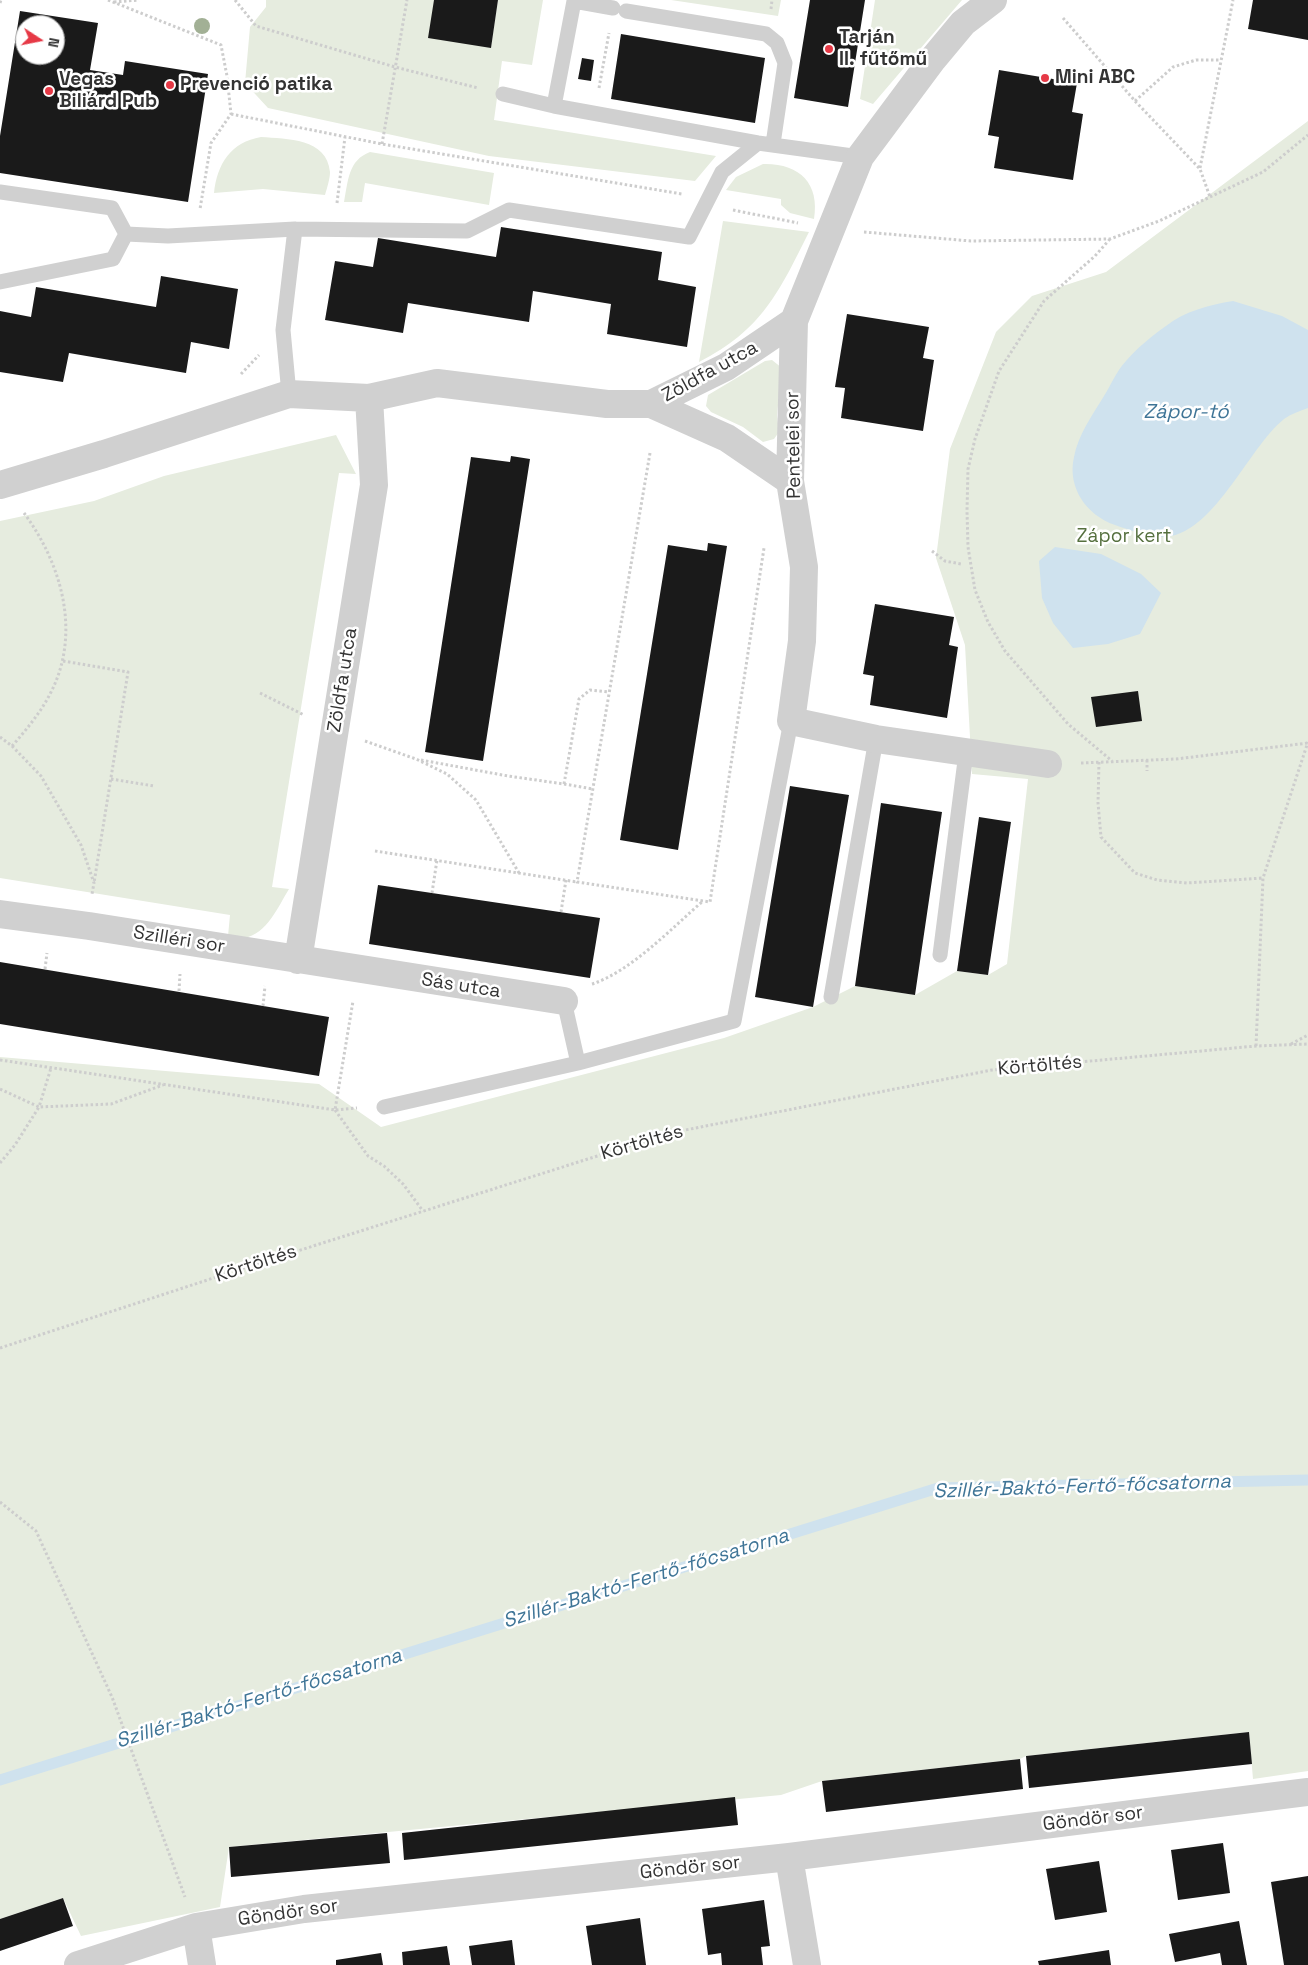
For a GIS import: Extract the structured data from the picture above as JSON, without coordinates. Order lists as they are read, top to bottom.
{
  "streets": {
    "street": [
      "Zöldfa utca",
      "Pentelei sor",
      "Szilléri sor",
      "Sás utca",
      "Göndör sor"
    ],
    "path": ["Körtöltés"]
  },
  "crossings": [
    ["Zöldfa utca", "Pentelei sor"],
    ["Zöldfa utca", "Szilléri sor"],
    ["Szilléri sor", "Sás utca"]
  ],
  "water": ["Zápor-tó", "Szillér-Baktó-Fertő-főcsatorna"],
  "parks": ["Zápor kert"],
  "places": [
    "Tarján II. fűtőmű",
    "Mini ABC",
    "Prevenció patika",
    "Vegas Biliárd Pub"
  ],
  "north": "right"
}
